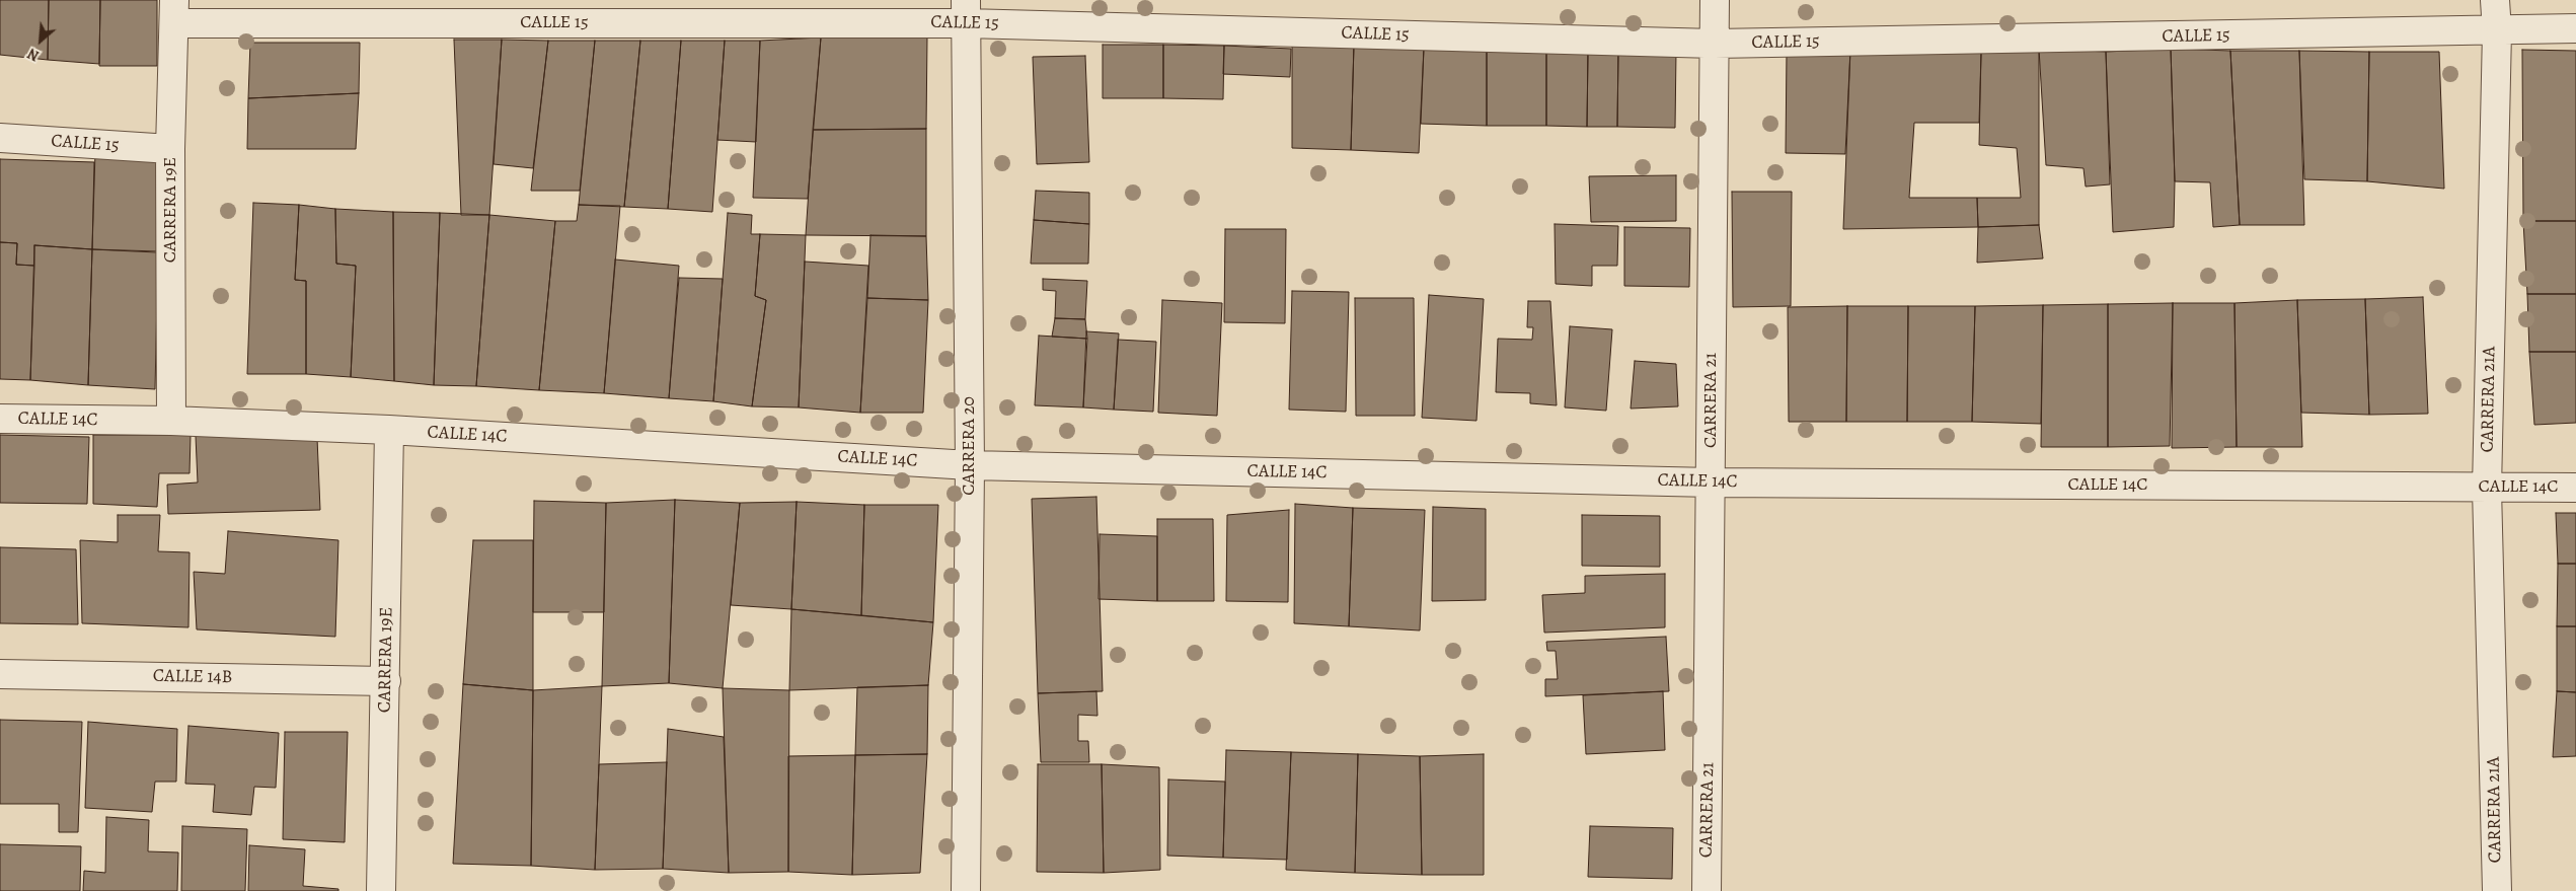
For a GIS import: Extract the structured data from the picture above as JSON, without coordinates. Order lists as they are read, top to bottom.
{
  "streets": {
    "street": [
      "CALLE 15",
      "CARRERA 19E",
      "CARRERA 21A",
      "CARRERA 21",
      "CALLE 14C",
      "CARRERA 20",
      "CALLE 14B"
    ]
  },
  "crossings": [
    ["CALLE 15", "CARRERA 19E"],
    ["CALLE 15", "CARRERA 21A"],
    ["CALLE 15", "CARRERA 21"],
    ["CALLE 15", "CARRERA 20"],
    ["CARRERA 19E", "CALLE 14C"],
    ["CARRERA 19E", "CALLE 14B"],
    ["CARRERA 21A", "CALLE 14C"],
    ["CARRERA 21", "CALLE 14C"],
    ["CALLE 14C", "CARRERA 20"]
  ],
  "north": "bottom left"
}
